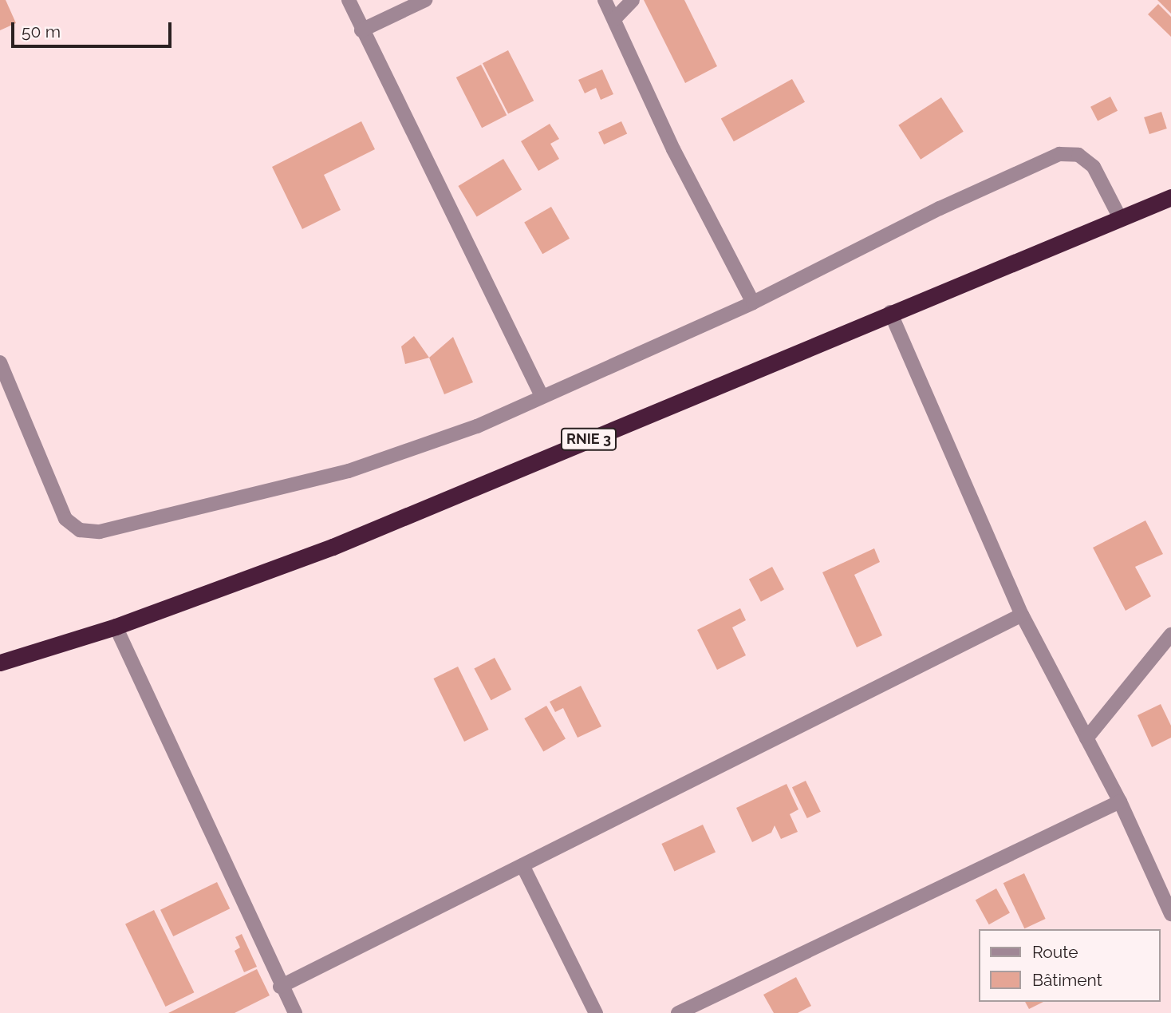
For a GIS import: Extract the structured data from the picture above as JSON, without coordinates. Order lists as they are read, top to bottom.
{
  "streets": {
    "highway": ["RNIE 3"]
  },
  "legend": ["Route", "Bâtiment"],
  "scale_bar": "50 m"
}
